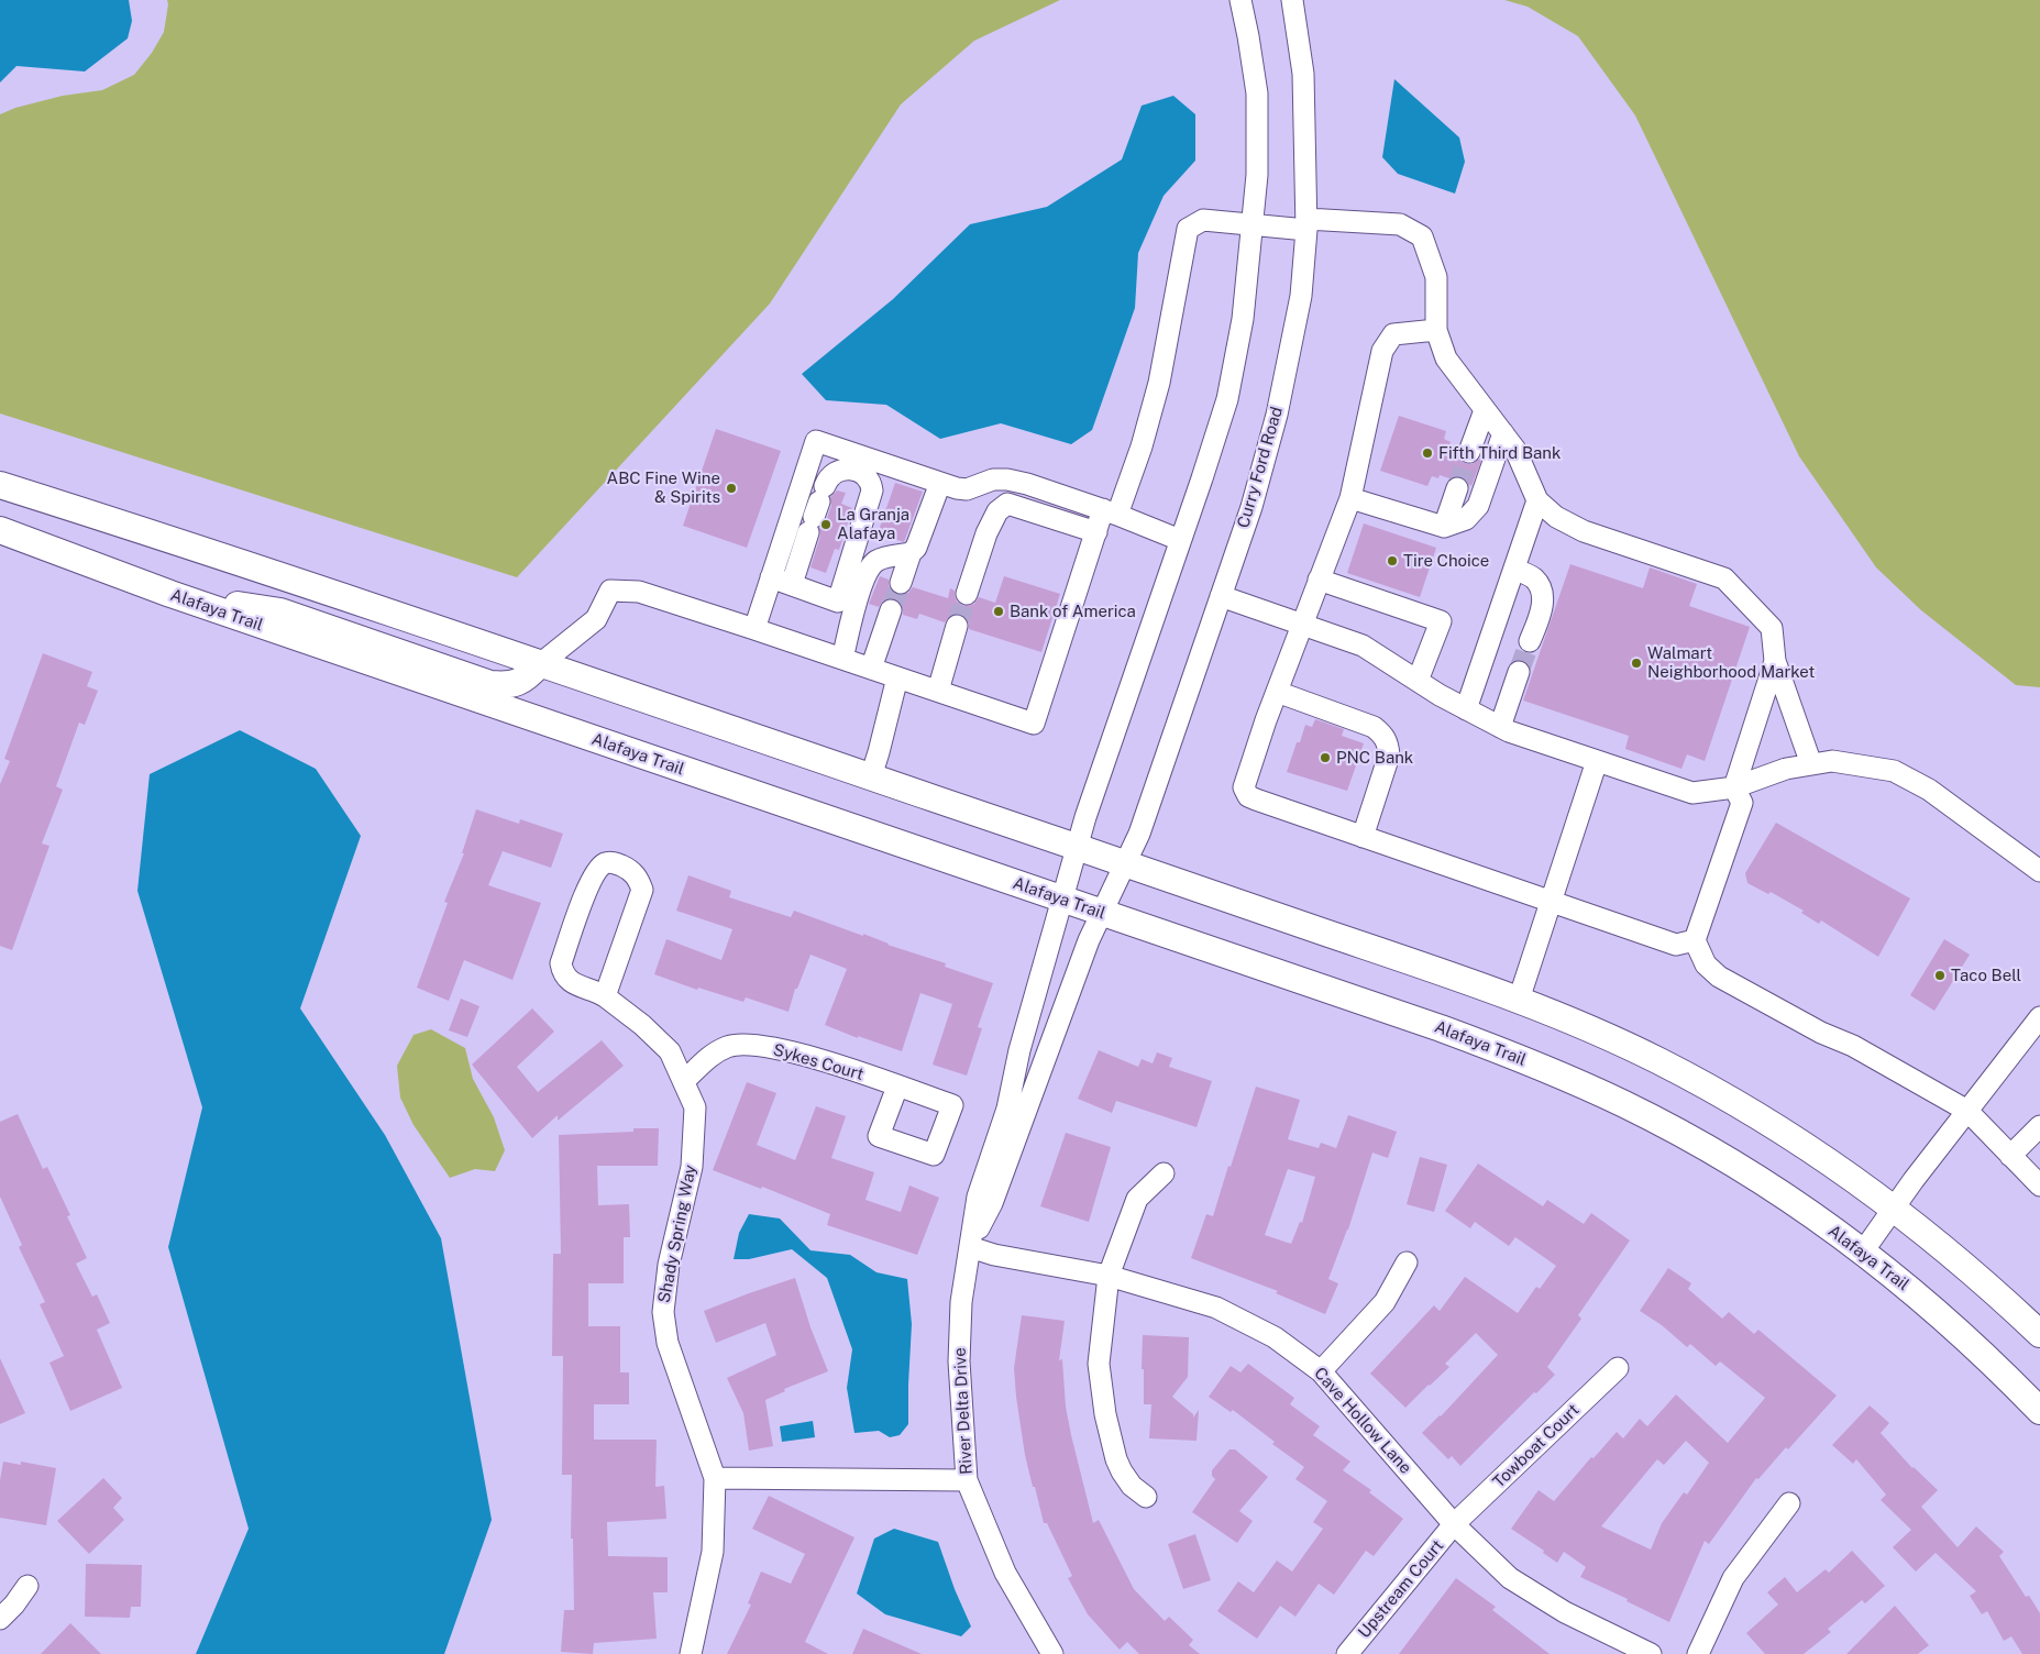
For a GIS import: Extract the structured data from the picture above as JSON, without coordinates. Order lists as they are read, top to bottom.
{
  "streets": {
    "main road": ["Alafaya Trail"],
    "street": [
      "Curry Ford Road",
      "Sykes Court",
      "Shady Spring Way",
      "River Delta Drive",
      "Cave Hollow Lane",
      "Towboat Court",
      "Upstream Court"
    ]
  },
  "crossings": [
    ["Curry Ford Road", "Alafaya Trail"],
    ["Curry Ford Road", "River Delta Drive"],
    ["Alafaya Trail", "River Delta Drive"],
    ["Sykes Court", "Shady Spring Way"],
    ["River Delta Drive", "Cave Hollow Lane"],
    ["Cave Hollow Lane", "Towboat Court"],
    ["Cave Hollow Lane", "Upstream Court"],
    ["Towboat Court", "Upstream Court"]
  ],
  "places": [
    "Fifth Third Bank",
    "ABC Fine Wine & Spirits",
    "La Granja Alafaya",
    "Tire Choice",
    "Bank of America",
    "Walmart Neighborhood Market",
    "PNC Bank",
    "Taco Bell"
  ]
}
